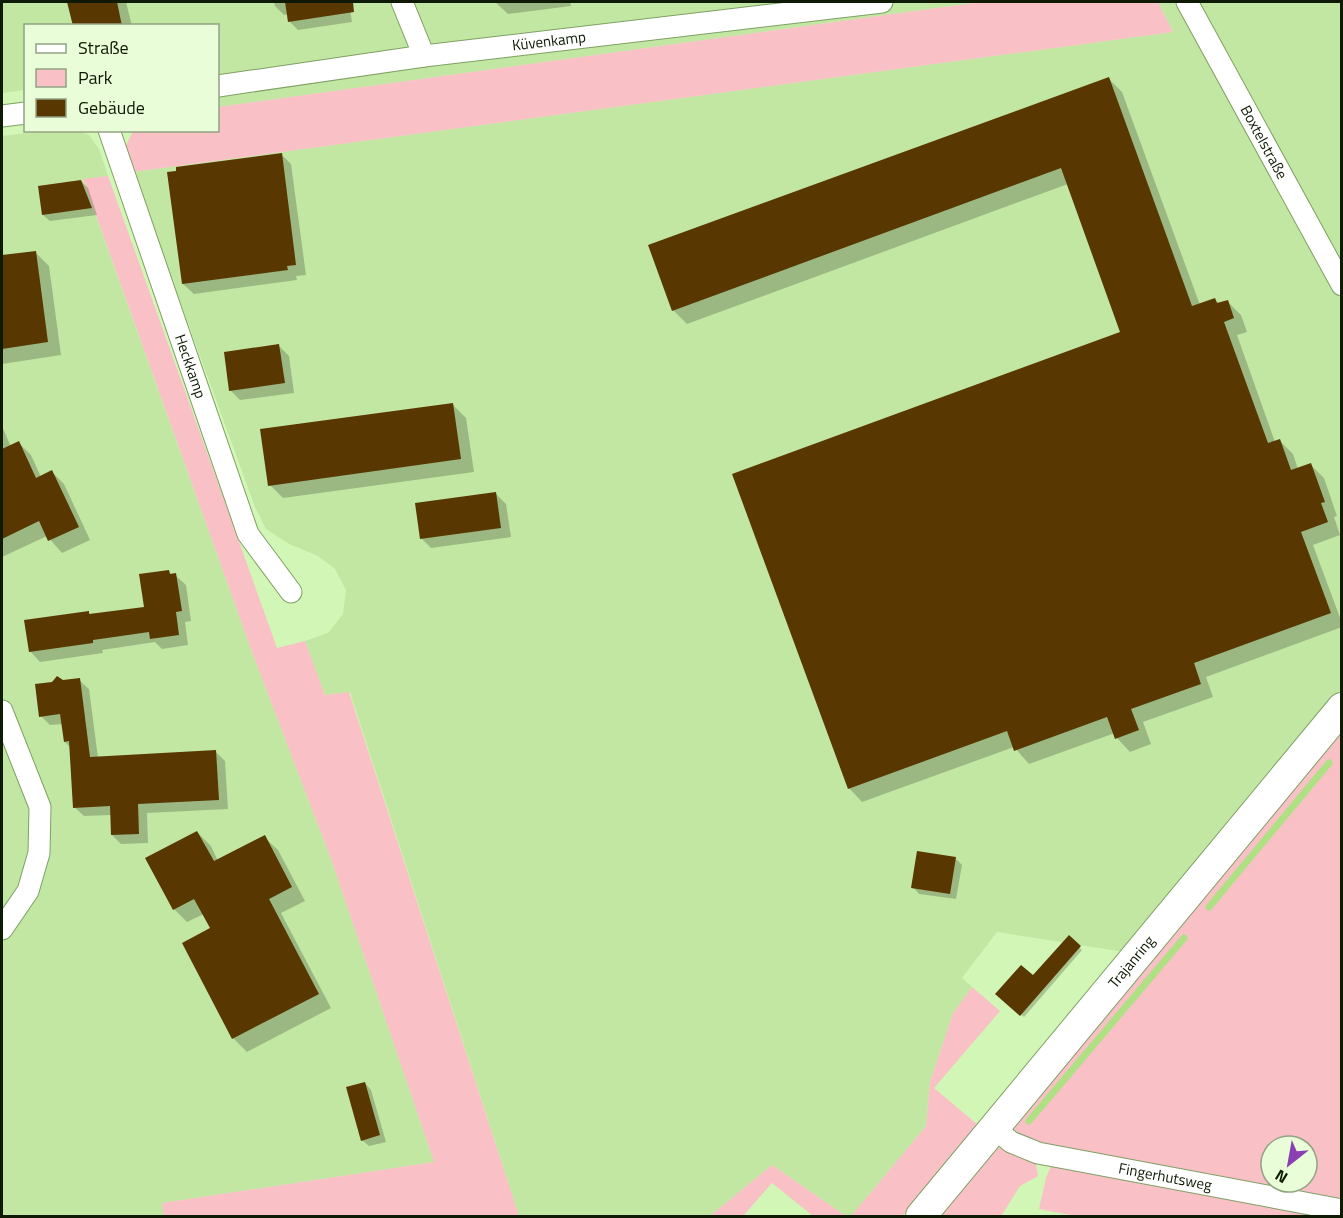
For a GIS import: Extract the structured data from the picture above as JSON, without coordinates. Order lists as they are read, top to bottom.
{
  "streets": {
    "main road": ["Trajanring"],
    "street": [
      "Küvenkamp",
      "Boxtelstraße",
      "Heckkamp",
      "Fingerhutsweg"
    ]
  },
  "crossings": [
    ["Trajanring", "Fingerhutsweg"]
  ],
  "legend": ["Straße", "Park", "Gebäude"],
  "north": "bottom left"
}
